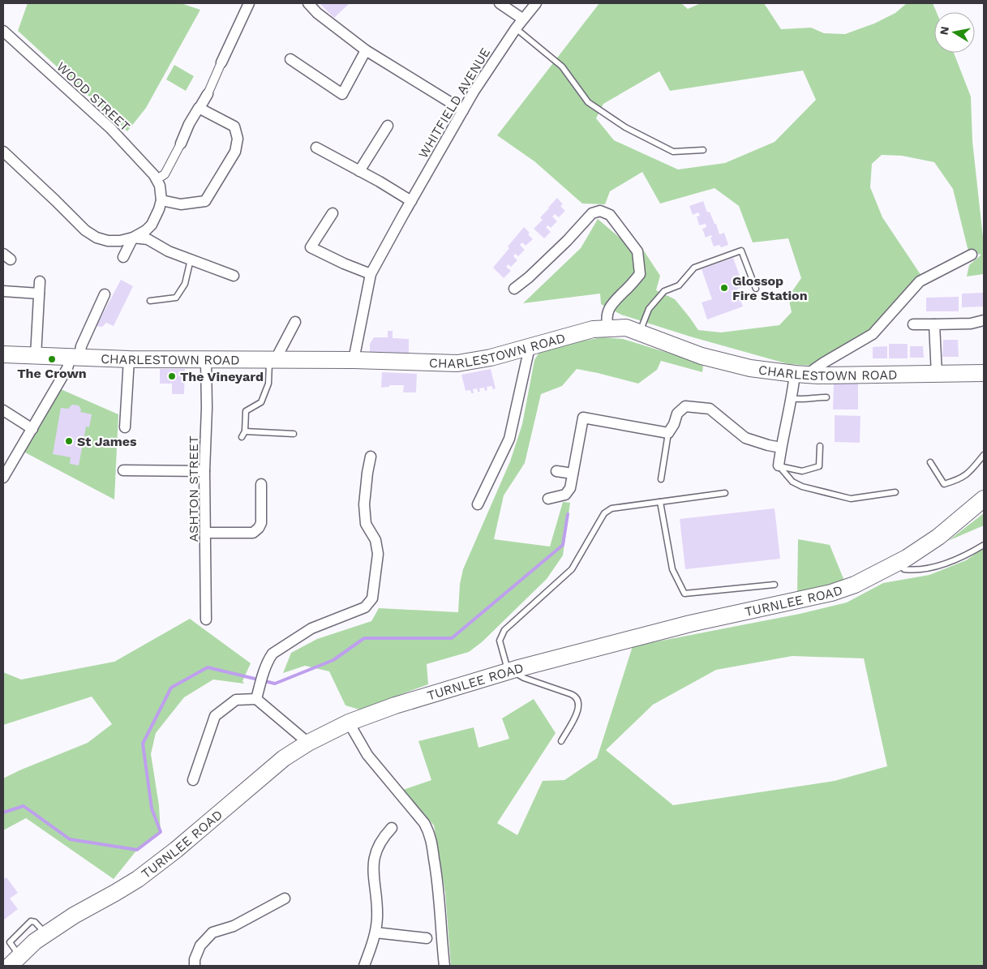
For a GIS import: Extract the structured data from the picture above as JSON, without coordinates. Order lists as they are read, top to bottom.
{
  "streets": {
    "main road": ["CHARLESTOWN ROAD", "TURNLEE ROAD"],
    "street": ["WOOD STREET", "WHITFIELD AVENUE", "ASHTON STREET"]
  },
  "crossings": [
    ["WHITFIELD AVENUE", "CHARLESTOWN ROAD"],
    ["CHARLESTOWN ROAD", "ASHTON STREET"]
  ],
  "places": [
    "Glossop Fire Station",
    "The Crown",
    "The Vineyard",
    "St James"
  ],
  "north": "left"
}
